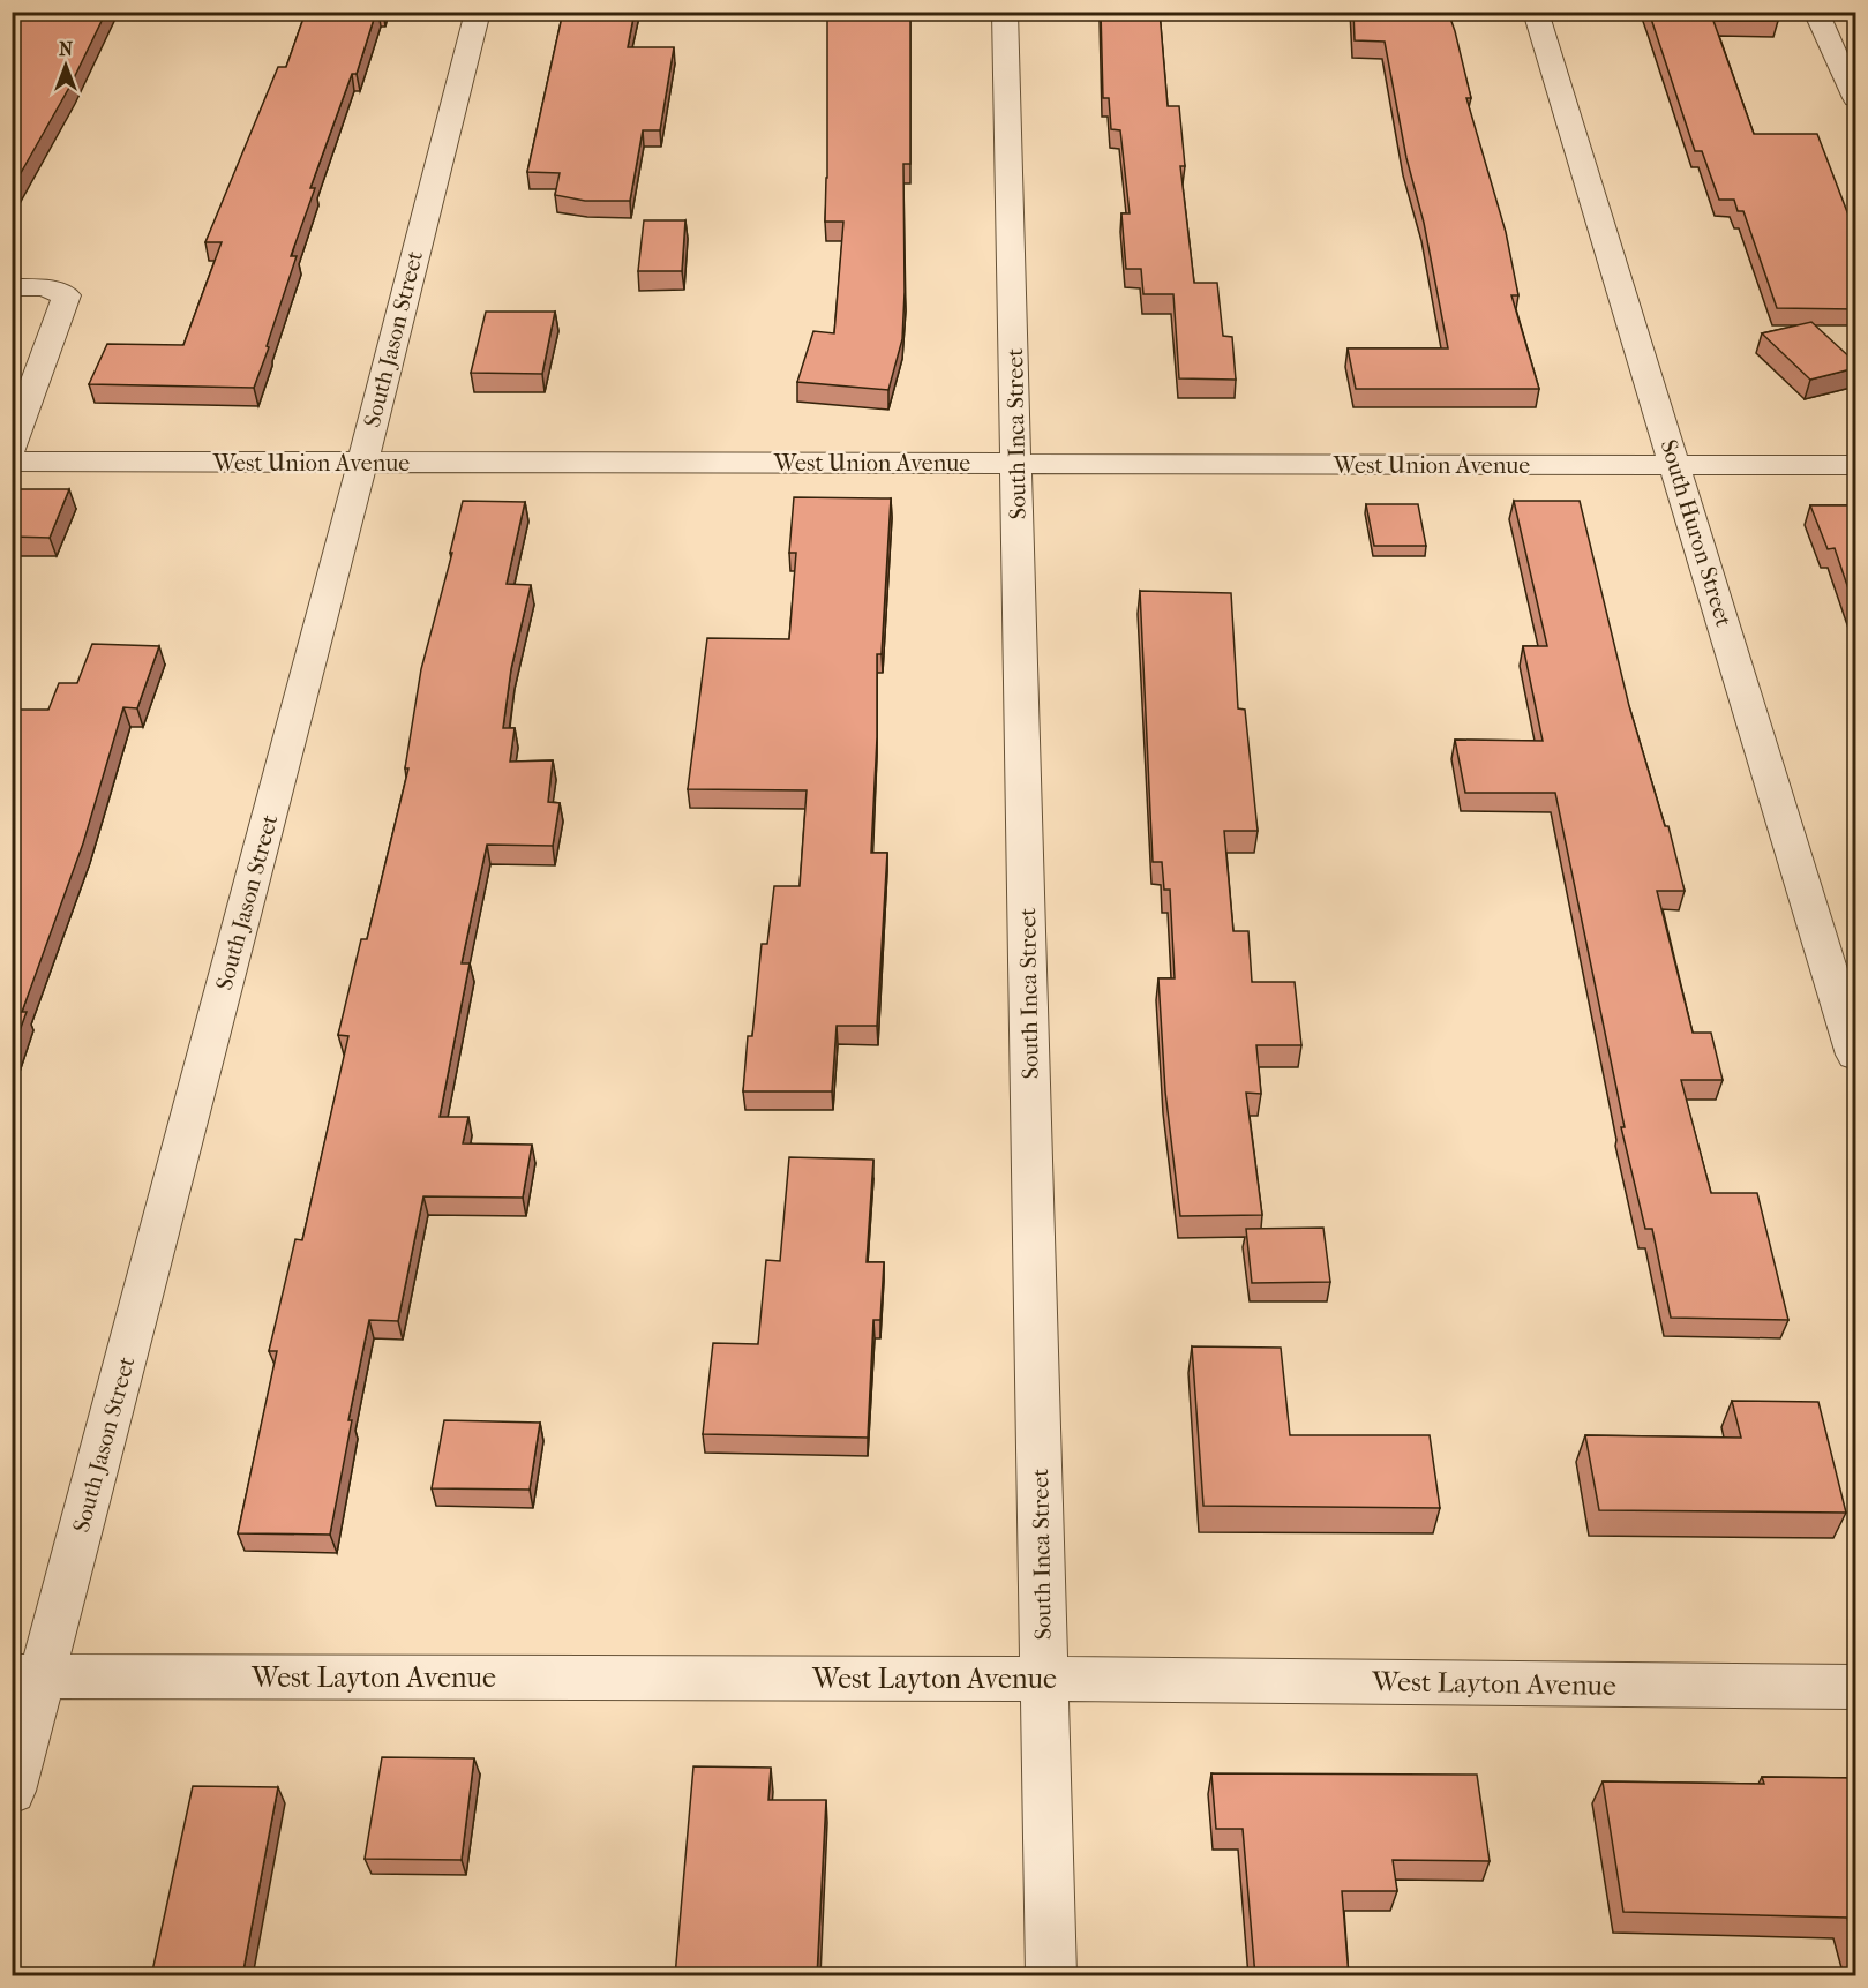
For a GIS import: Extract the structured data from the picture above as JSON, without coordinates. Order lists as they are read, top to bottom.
{
  "streets": {
    "street": [
      "South Jason Street",
      "South Inca Street",
      "West Union Avenue",
      "South Huron Street",
      "West Layton Avenue"
    ]
  },
  "crossings": [
    ["South Jason Street", "West Union Avenue"],
    ["South Jason Street", "West Layton Avenue"],
    ["South Inca Street", "West Union Avenue"],
    ["South Inca Street", "West Layton Avenue"],
    ["West Union Avenue", "South Huron Street"]
  ],
  "north": "top"
}
